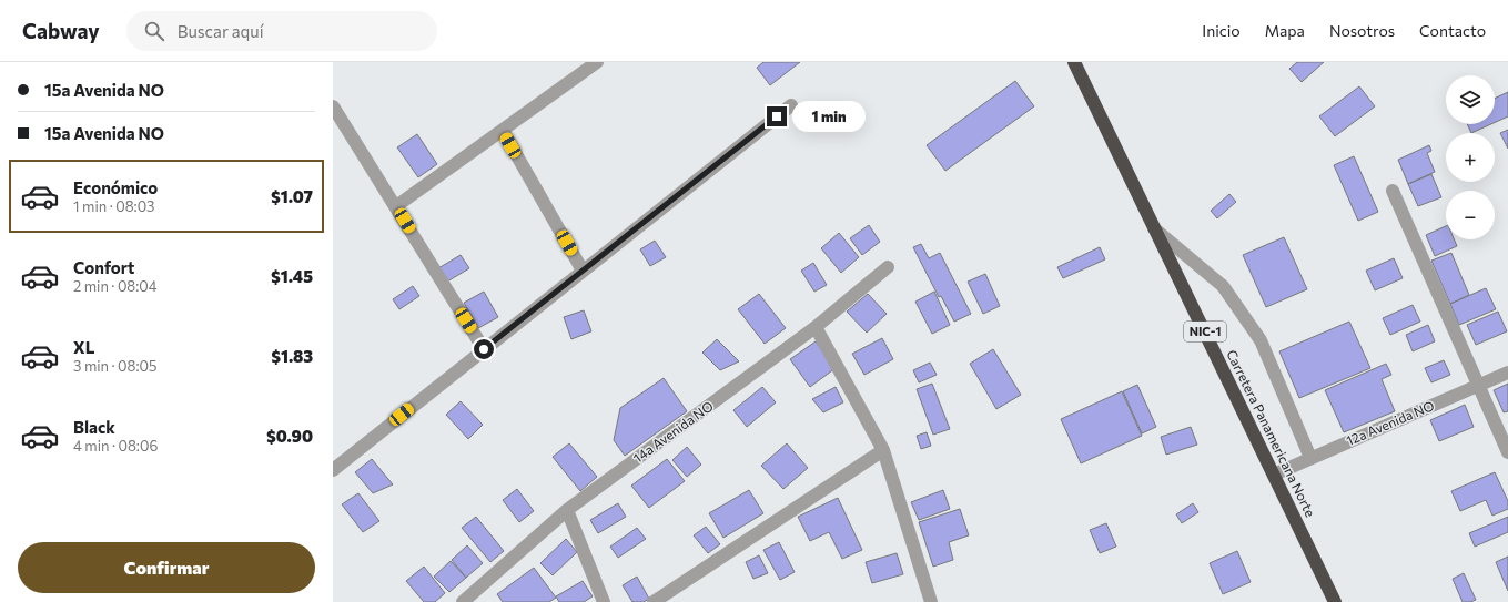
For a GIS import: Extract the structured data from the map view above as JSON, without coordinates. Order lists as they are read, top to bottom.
{
  "streets": {
    "highway": ["NIC-1", "Carretera Panamericana Norte"],
    "street": ["12a Avenida NO", "14a Avenida NO"]
  },
  "crossings": [
    ["12a Avenida NO", "Carretera Panamericana Norte"]
  ],
  "page": {
    "header": "Cabway",
    "search": "Buscar aquí",
    "nav": [
      "Inicio",
      "Mapa",
      "Nosotros",
      "Contacto"
    ],
    "banner": ["15a Avenida NO", "15a Avenida NO"],
    "map_buttons": ["+", "−"],
    "bubble": "1 min",
    "list": [
      {
        "name": "Económico",
        "note": "1 min · 08:03",
        "value": "$1.07"
      },
      {
        "name": "Confort",
        "note": "2 min · 08:04",
        "value": "$1.45"
      },
      {
        "name": "XL",
        "note": "3 min · 08:05",
        "value": "$1.83"
      },
      {
        "name": "Black",
        "note": "4 min · 08:06",
        "value": "$0.90"
      }
    ],
    "buttons": "Confirmar"
  }
}
